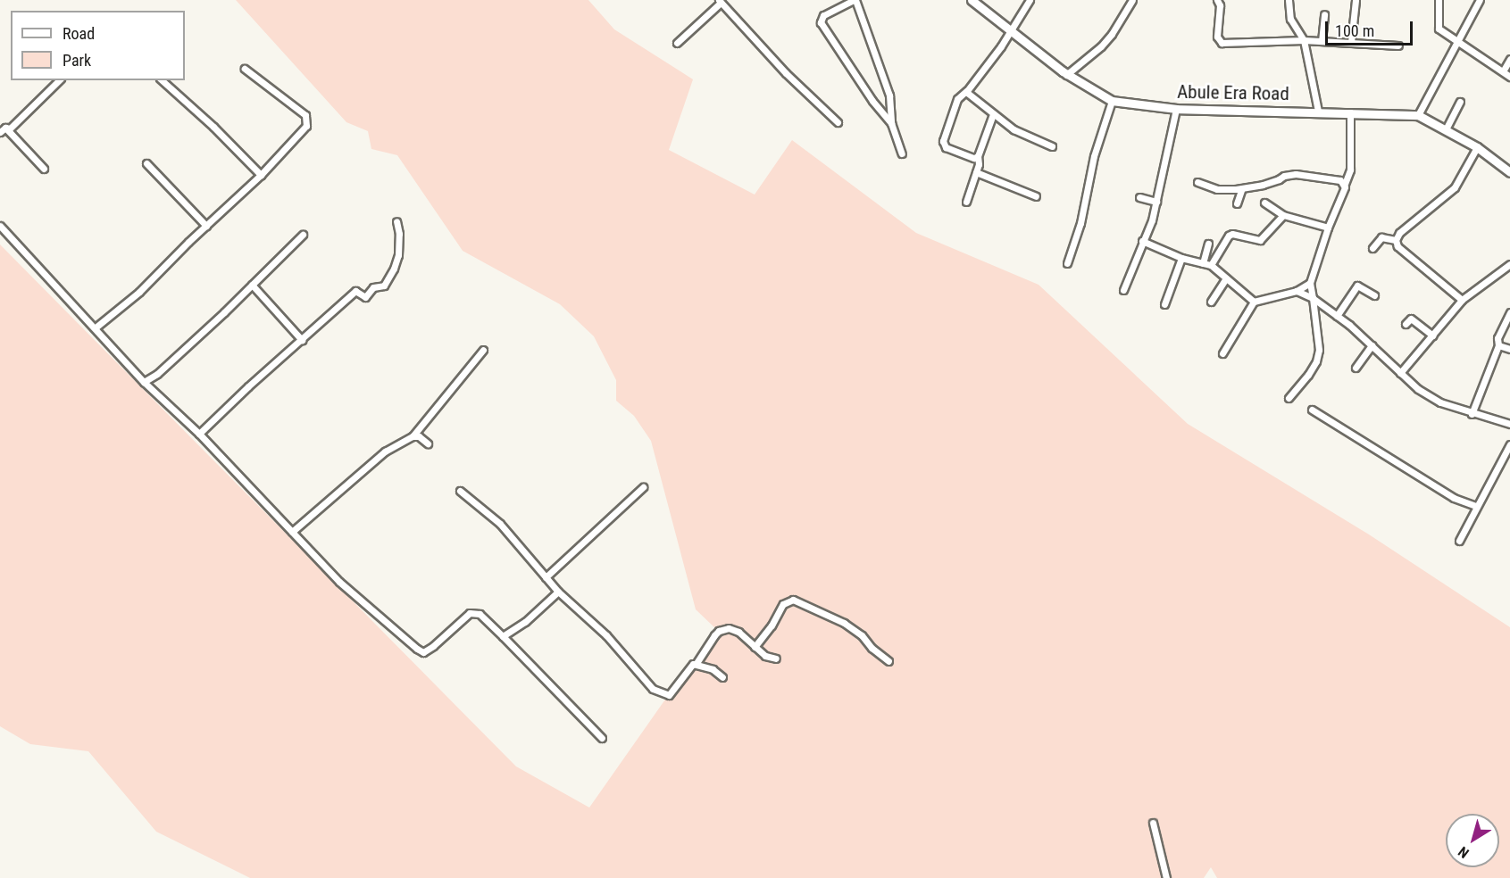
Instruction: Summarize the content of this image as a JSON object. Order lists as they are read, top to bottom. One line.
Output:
{"streets":{"street":["Abule Era Road"]},"legend":["Road","Park"],"scale_bar":"100 m","north":"bottom left"}
